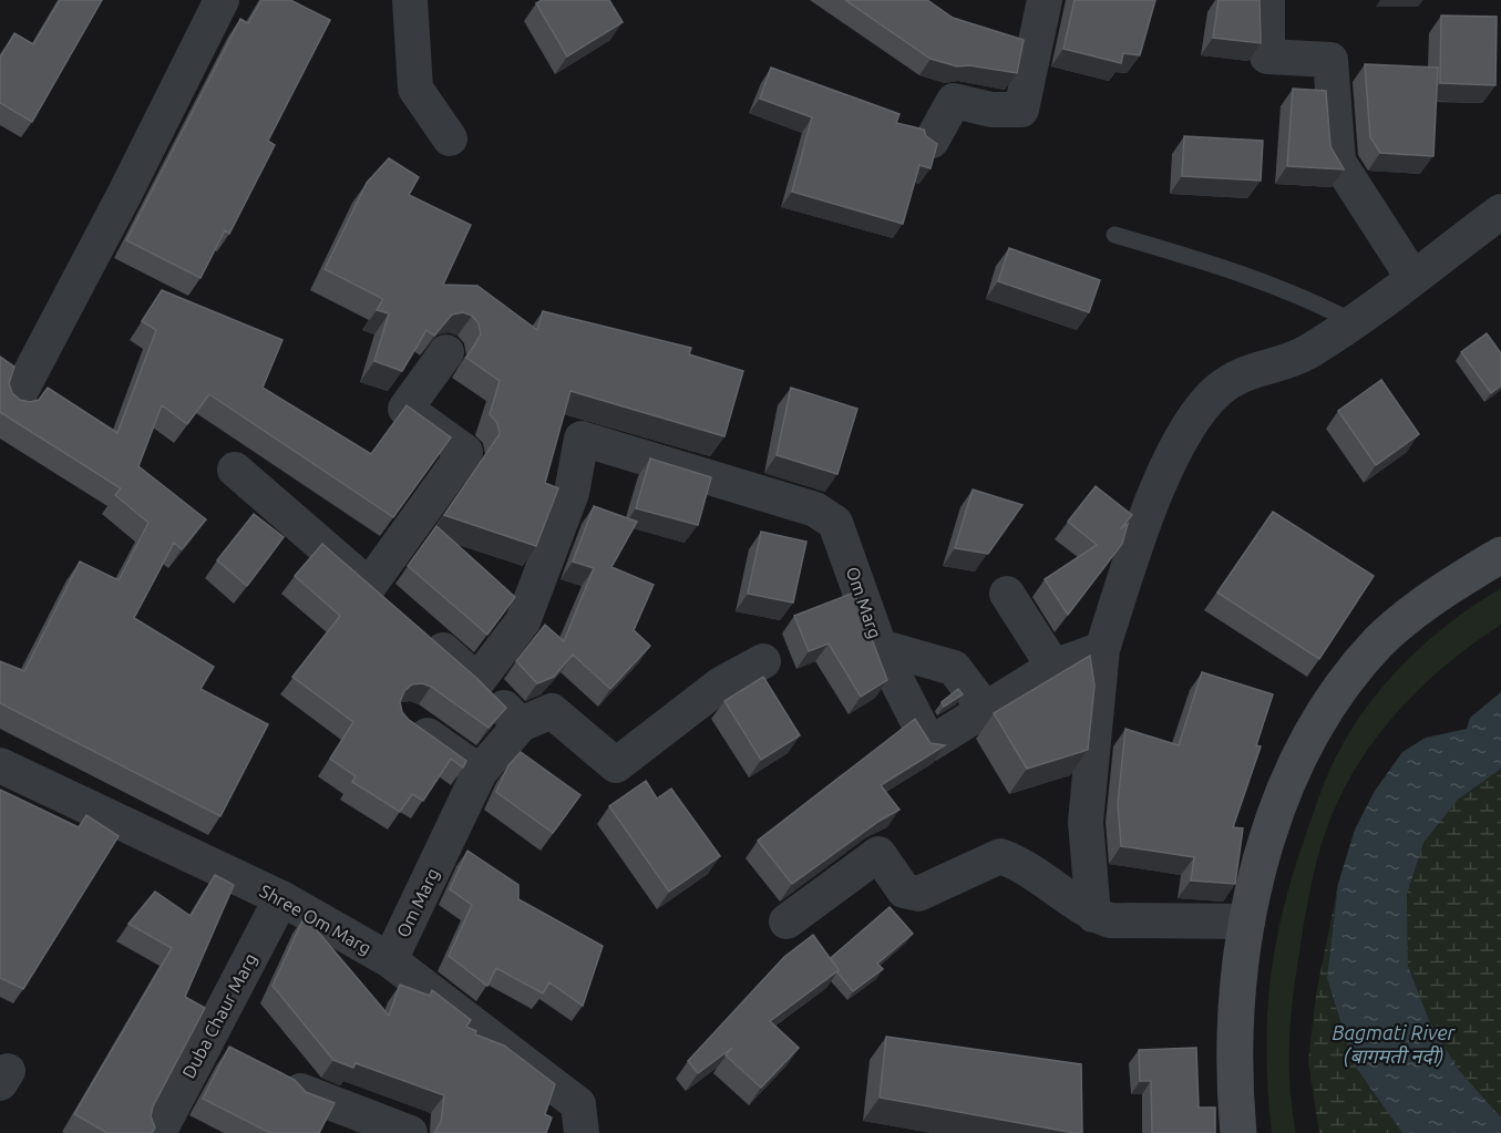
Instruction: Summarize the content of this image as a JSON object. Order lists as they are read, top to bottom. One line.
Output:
{"streets":{"street":["Om Marg","Shree Om Marg","Duba Chaur Marg"]},"crossings":[["Om Marg","Shree Om Marg"],["Shree Om Marg","Duba Chaur Marg"]],"water":["Bagmati River (बागमती नदी)"]}
